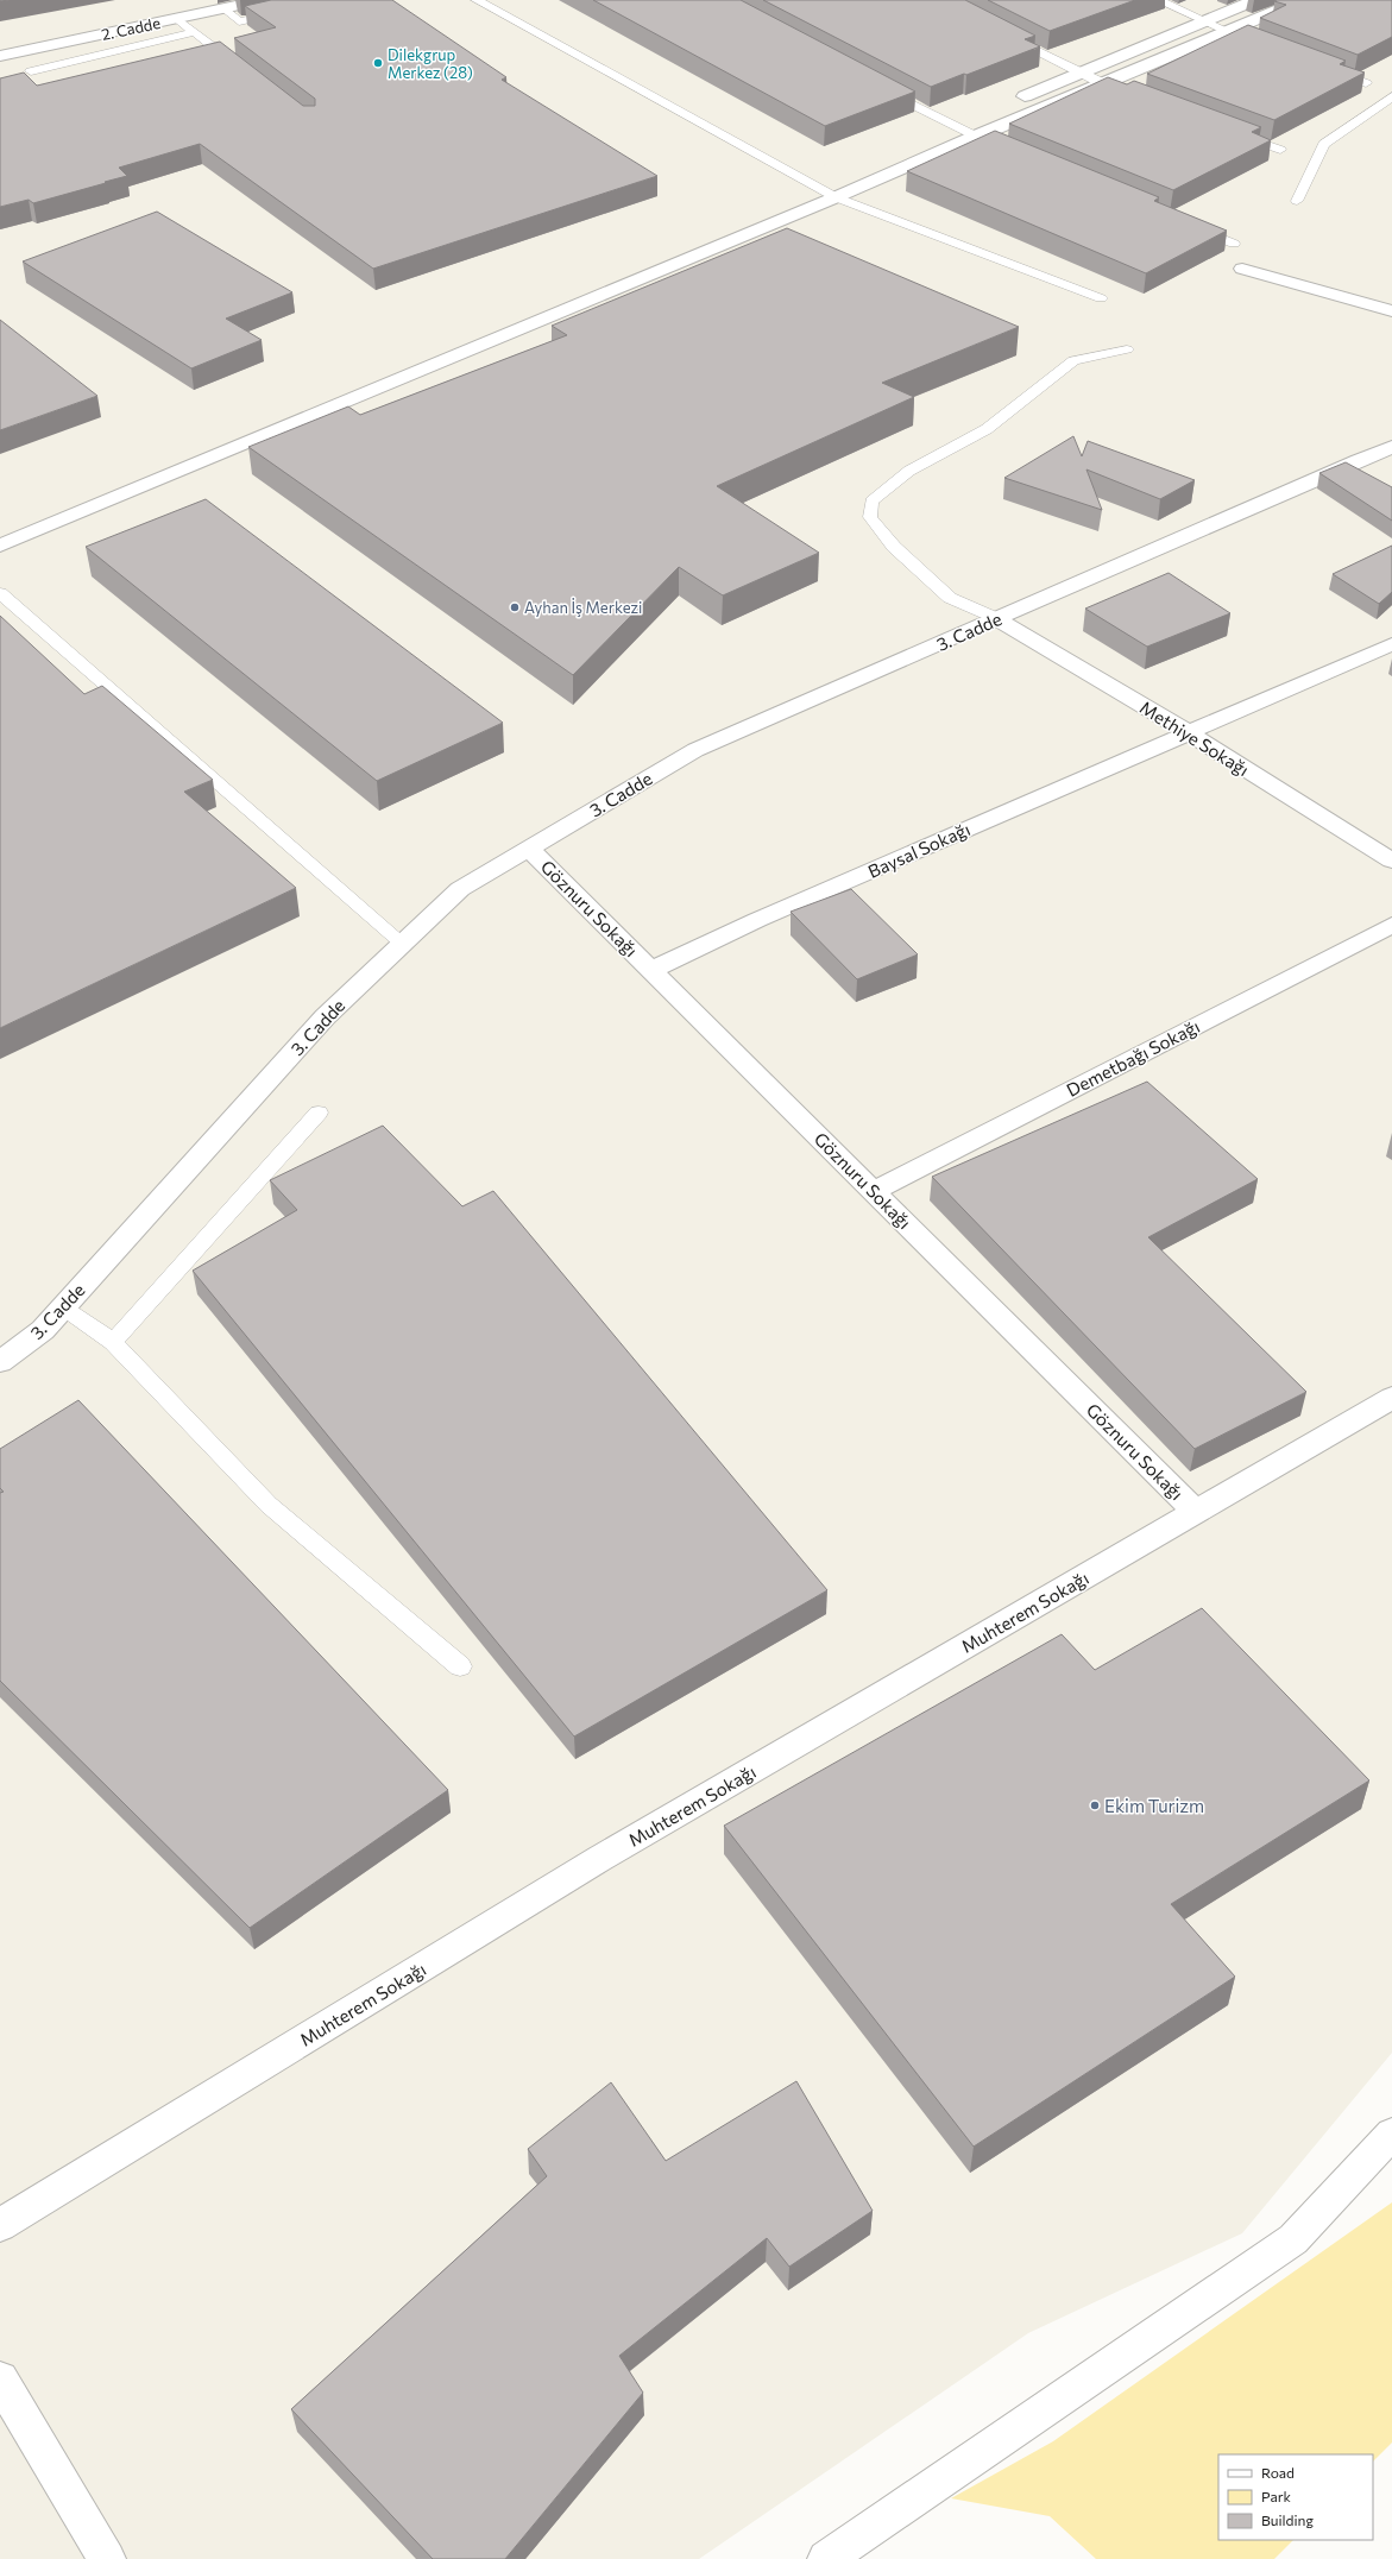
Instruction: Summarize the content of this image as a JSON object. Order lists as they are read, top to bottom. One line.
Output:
{"streets":{"street":["2. Cadde","3. Cadde","Methiye Sokağı","Baysal Sokağı","Göznuru Sokağı","Demetbağı Sokağı","Muhterem Sokağı"]},"crossings":[["3. Cadde","Methiye Sokağı"],["3. Cadde","Göznuru Sokağı"],["Methiye Sokağı","Baysal Sokağı"],["Baysal Sokağı","Göznuru Sokağı"],["Göznuru Sokağı","Demetbağı Sokağı"],["Göznuru Sokağı","Muhterem Sokağı"]],"places":["Dilekgrup Merkez (28)","Ayhan İş Merkezi","Ekim Turizm"],"legend":["Road","Park","Building"]}
